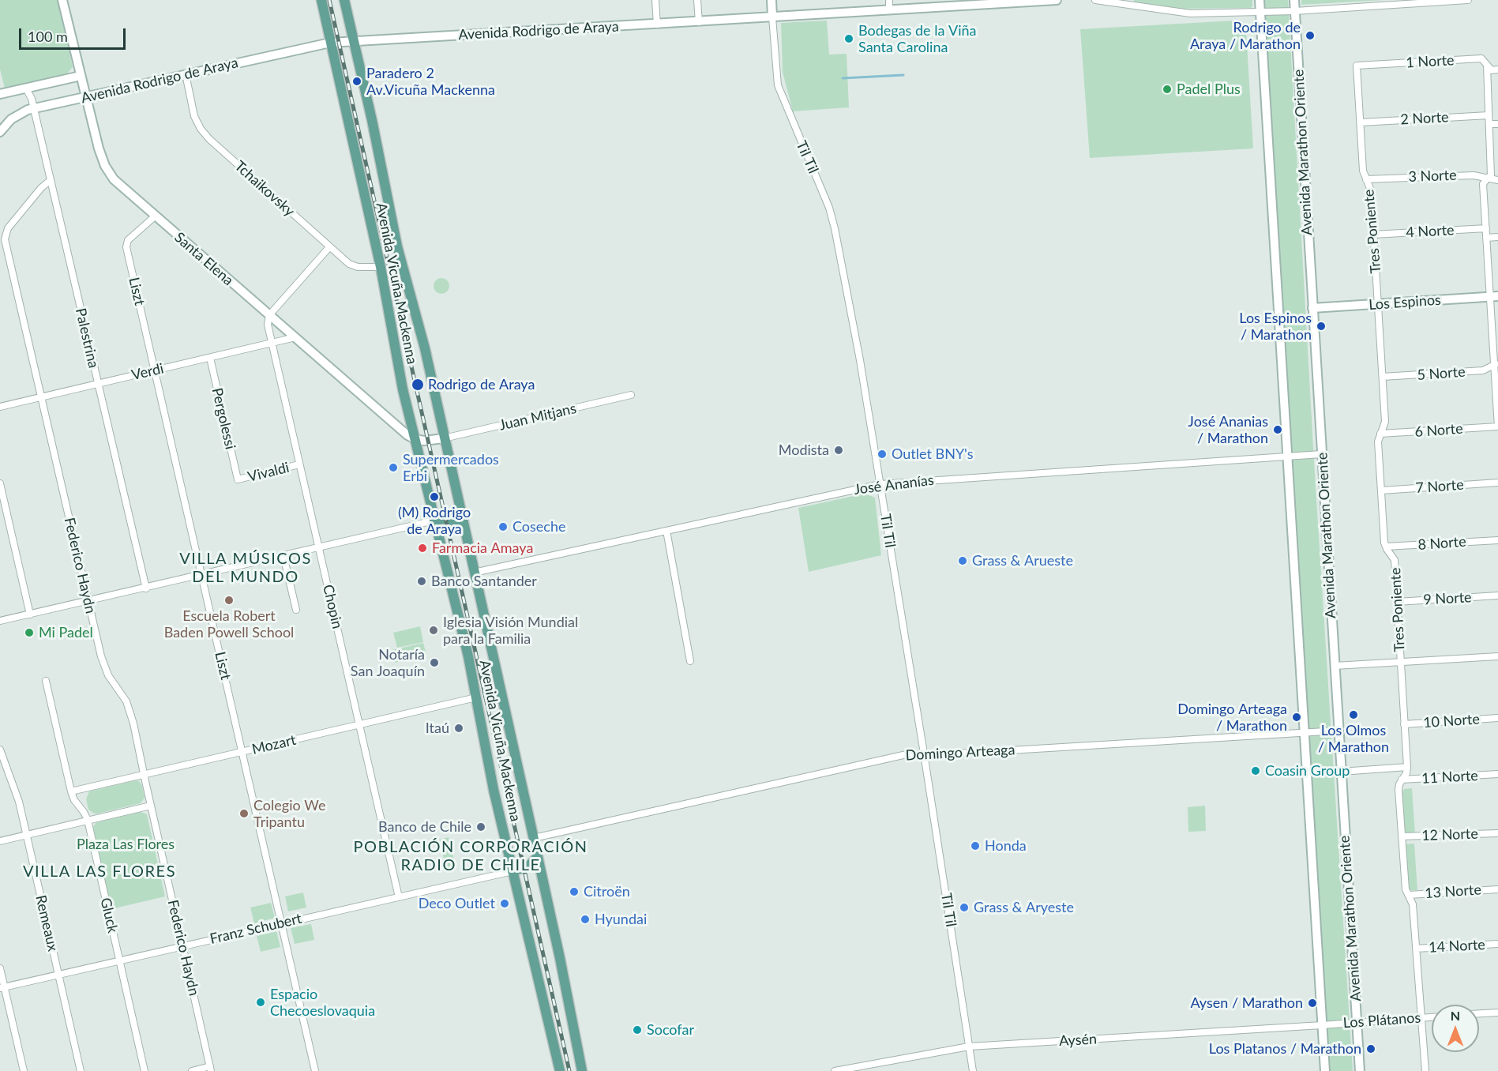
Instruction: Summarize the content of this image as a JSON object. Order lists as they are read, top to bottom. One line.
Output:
{"streets":{"main road":["Avenida Rodrigo de Araya","Avenida Marathon Oriente","Til Til","Santa Elena","Avenida Vicuña Mackenna","Los Espinos"],"street":["1 Norte","2 Norte","3 Norte","Tchaikovsky","Tres Poniente","4 Norte","Liszt","Palestrina","Verdi","5 Norte","Juan Mitjans","Pergolessi","6 Norte","Vivaldi","José Ananías","7 Norte","8 Norte","Federico Haydn","9 Norte","Chopin","10 Norte","Mozart","Domingo Arteaga","11 Norte","12 Norte","13 Norte","Gluck","Remeaux","Franz Schubert","14 Norte","Los Plátanos","Aysén"]},"crossings":[["Avenida Rodrigo de Araya","Til Til"],["Avenida Rodrigo de Araya","Tchaikovsky"],["Avenida Rodrigo de Araya","Santa Elena"],["Avenida Rodrigo de Araya","Avenida Vicuña Mackenna"],["Avenida Rodrigo de Araya","Palestrina"],["1 Norte","Tres Poniente"],["2 Norte","Tres Poniente"],["Avenida Marathon Oriente","Los Espinos"],["Avenida Marathon Oriente","José Ananías"],["Avenida Marathon Oriente","Domingo Arteaga"],["Avenida Marathon Oriente","11 Norte"],["Avenida Marathon Oriente","Los Plátanos"],["Til Til","José Ananías"],["Til Til","Domingo Arteaga"],["Til Til","Aysén"],["3 Norte","Tres Poniente"],["Tchaikovsky","Avenida Vicuña Mackenna"],["Tres Poniente","4 Norte"],["Tres Poniente","Los Espinos"],["Tres Poniente","5 Norte"],["Tres Poniente","6 Norte"],["Tres Poniente","7 Norte"],["Tres Poniente","8 Norte"],["Tres Poniente","9 Norte"],["Tres Poniente","10 Norte"],["Tres Poniente","11 Norte"],["Tres Poniente","12 Norte"],["Tres Poniente","13 Norte"],["Tres Poniente","14 Norte"],["Tres Poniente","Los Plátanos"],["Santa Elena","Avenida Vicuña Mackenna"],["Santa Elena","Liszt"],["Santa Elena","Verdi"],["Santa Elena","Chopin"],["Avenida Vicuña Mackenna","Juan Mitjans"],["Avenida Vicuña Mackenna","José Ananías"],["Avenida Vicuña Mackenna","Mozart"],["Avenida Vicuña Mackenna","Domingo Arteaga"],["Avenida Vicuña Mackenna","Franz Schubert"],["Liszt","Verdi"],["Liszt","Mozart"],["Liszt","Franz Schubert"],["Palestrina","Verdi"],["Palestrina","Federico Haydn"],["Verdi","Pergolessi"],["Verdi","Federico Haydn"],["Verdi","Chopin"],["Pergolessi","Vivaldi"],["Vivaldi","Chopin"],["Federico Haydn","Mozart"],["Federico Haydn","Franz Schubert"],["Chopin","Mozart"],["Chopin","Franz Schubert"],["Mozart","Gluck"],["Gluck","Franz Schubert"],["Remeaux","Franz Schubert"],["Los Plátanos","Aysén"]],"districts":["VILLA MÚSICOS DEL MUNDO","POBLACIÓN CORPORACIÓN RADIO DE CHILE","VILLA LAS FLORES"],"parks":["Plaza Las Flores"],"places":["Rodrigo de Araya / Marathon","Bodegas de la Viña Santa Carolina","Paradero 2 Av.Vicuña Mackenna","Padel Plus","Los Espinos / Marathon","Rodrigo de Araya","José Ananias / Marathon","Modista","Outlet BNY's","Supermercados Erbi","(M) Rodrigo de Araya","Coseche","Farmacia Amaya","Grass & Arueste","Banco Santander","Escuela Robert Baden Powell School","Iglesia Visión Mundial para la Familia","Mi Padel","Notaría San Joaquín","Los Olmos / Marathon","Domingo Arteaga / Marathon","Itaú","Coasin Group","Colegio We Tripantu","Banco de Chile","Honda","Citroën","Deco Outlet","Grass & Aryeste","Hyundai","Espacio Checoeslovaquia","Aysen / Marathon","Socofar","Los Platanos / Marathon"],"scale_bar":"100 m","north":"top"}
